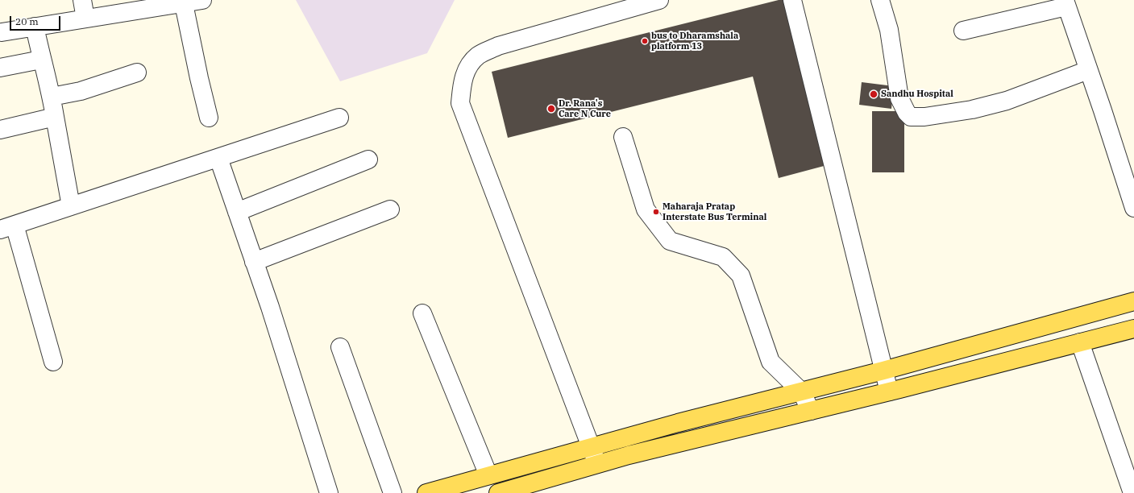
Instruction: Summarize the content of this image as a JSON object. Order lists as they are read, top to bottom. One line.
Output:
{"places":["bus to Dharamshala platform 13","Sandhu Hospital","Dr. Rana's Care N Cure","Maharaja Pratap Interstate Bus Terminal"],"scale_bar":"20 m"}
